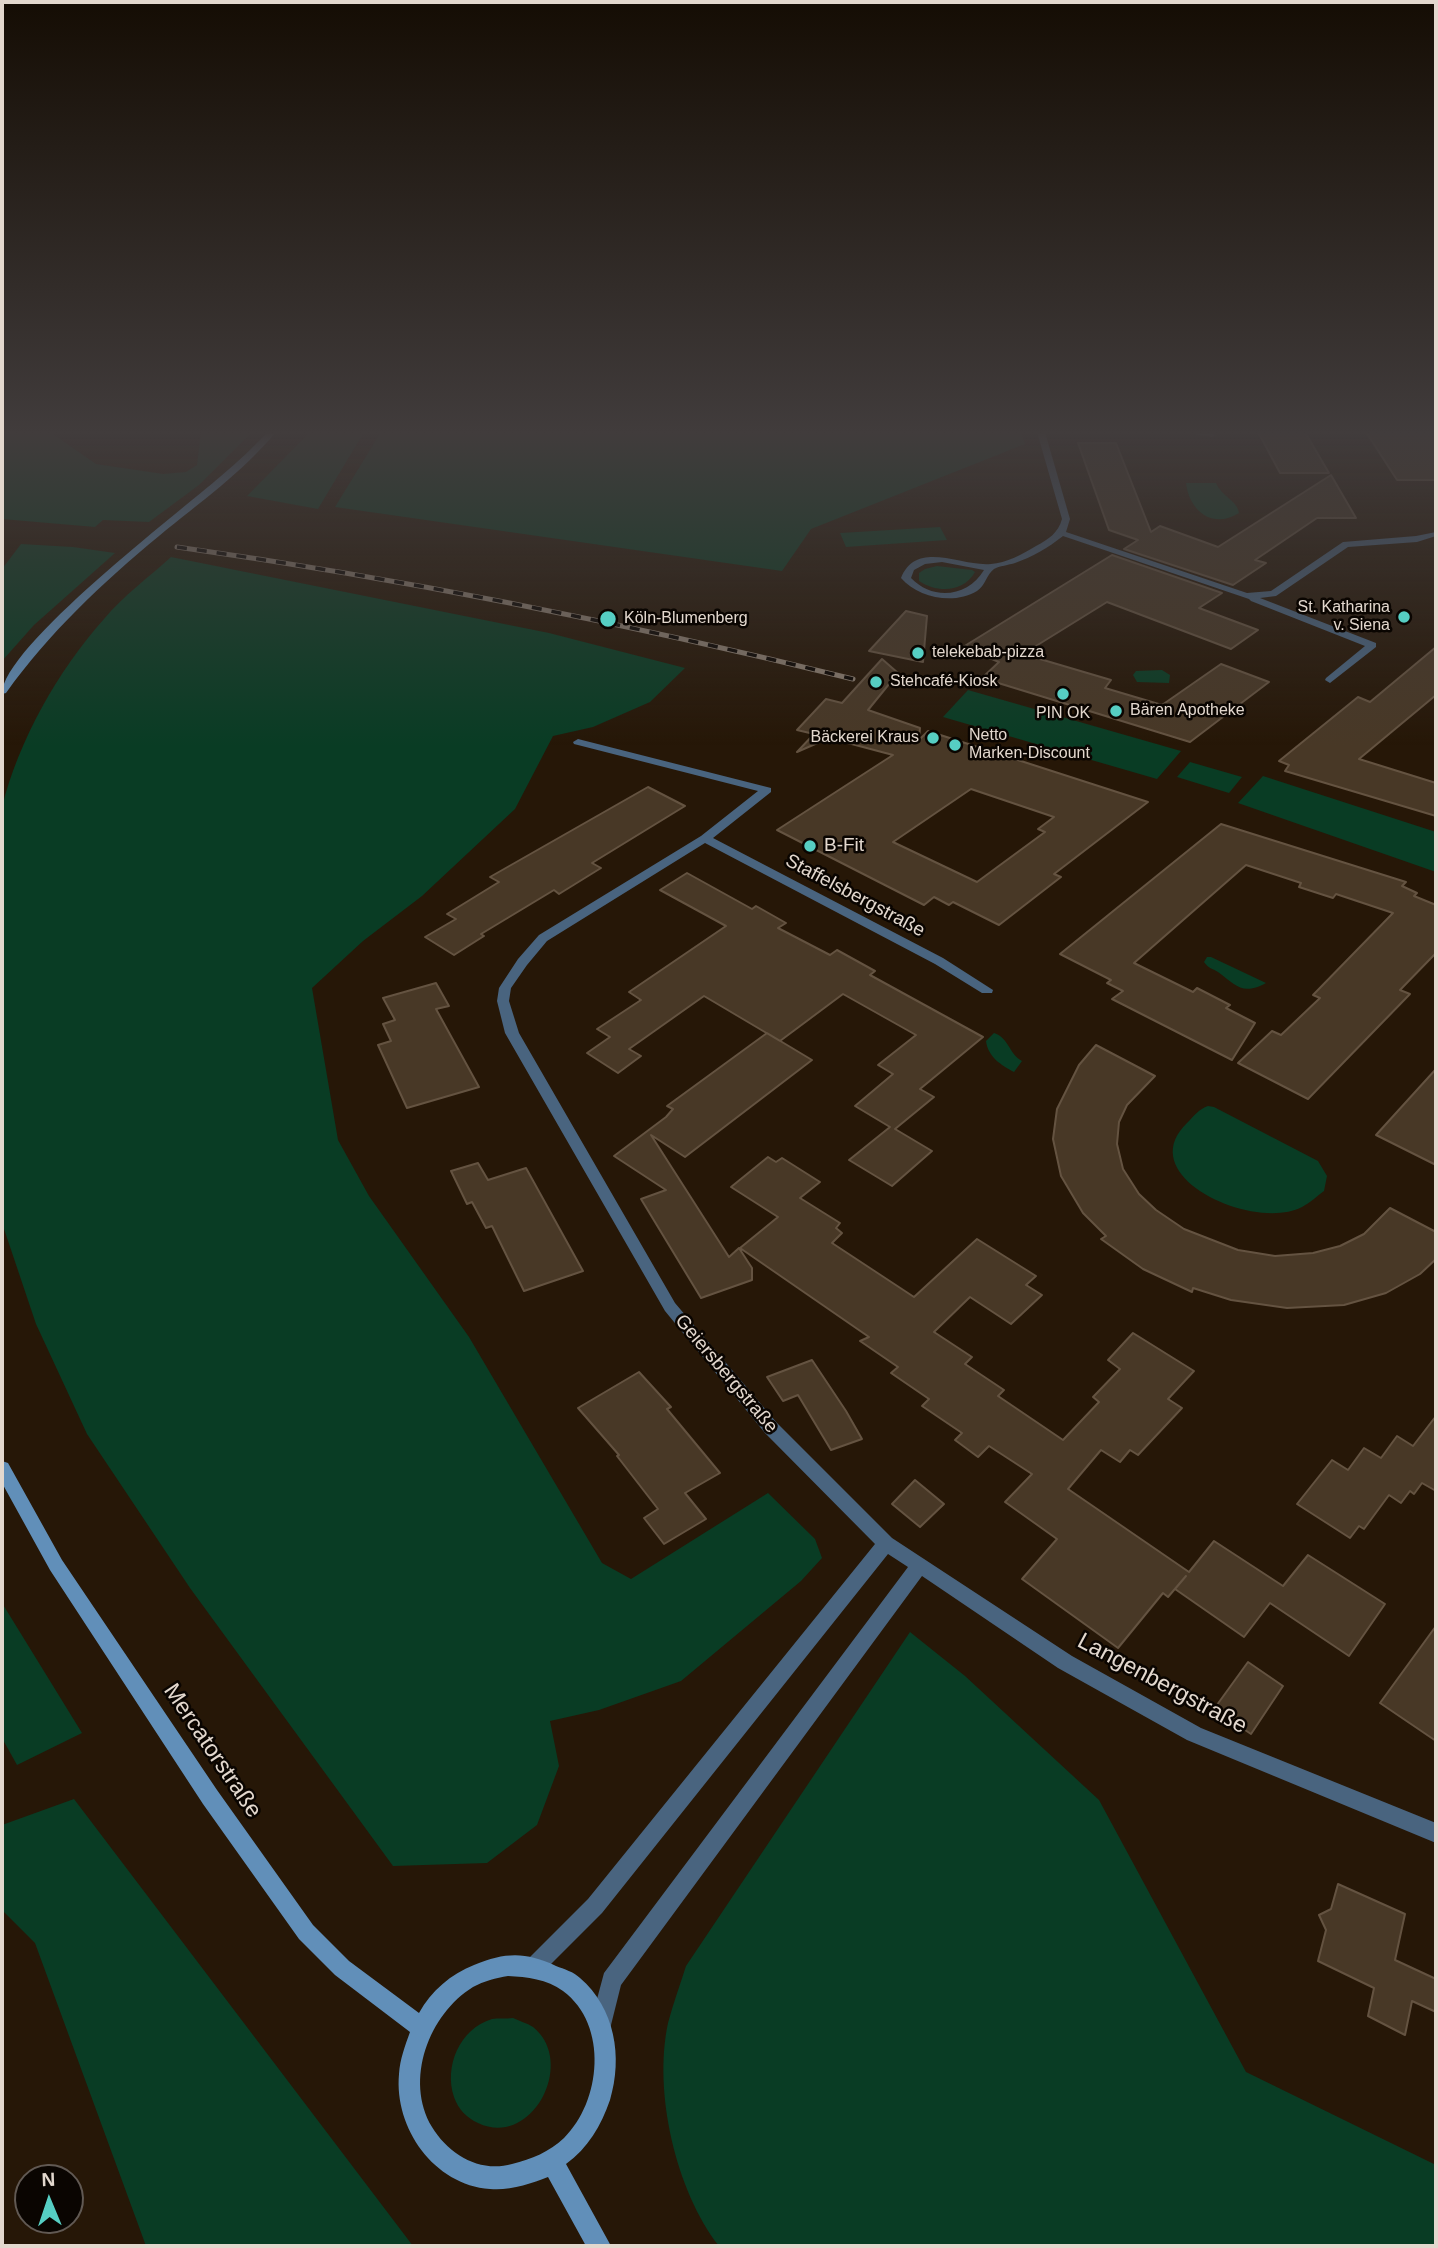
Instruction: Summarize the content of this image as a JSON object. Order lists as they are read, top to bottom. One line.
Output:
{"streets":{"main road":["Mercatorstraße"],"street":["Staffelsbergstraße","Geiersbergstraße","Langenbergstraße"]},"crossings":[["Staffelsbergstraße","Geiersbergstraße"],["Geiersbergstraße","Langenbergstraße"]],"places":["St. Katharina v. Siena","Köln-Blumenberg","telekebab-pizza","Stehcafé-Kiosk","PIN OK","Bären Apotheke","Bäckerei Kraus","Netto Marken-Discount","B-Fit"],"north":"top"}
